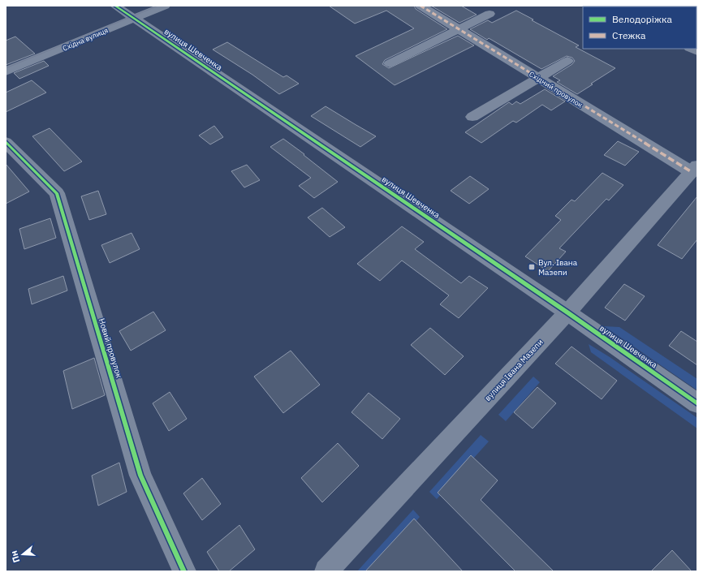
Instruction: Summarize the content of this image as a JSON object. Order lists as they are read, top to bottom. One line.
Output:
{"streets":{"main road":["вулиця Івана Мазепи"],"street":["Східна вулиця","вулиця Шевченка","Східний провулок","Новий провулок"]},"crossings":[["Східна вулиця","вулиця Шевченка"],["вулиця Шевченка","вулиця Івана Мазепи"],["Східний провулок","вулиця Івана Мазепи"]],"places":{"transit":["Вул. Івана Мазепи"]},"legend":["Велодоріжка","Стежка"],"north":"left"}
